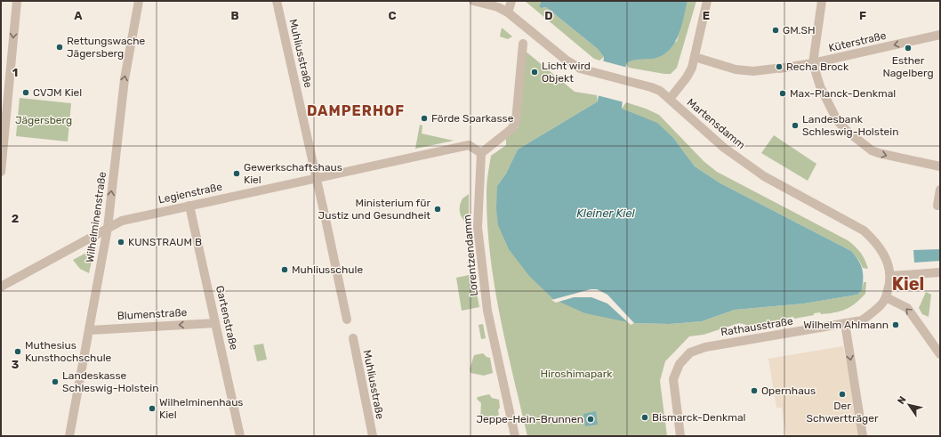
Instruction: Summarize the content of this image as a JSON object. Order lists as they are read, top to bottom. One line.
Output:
{"streets":{"street":["Küterstraße","Muhliusstraße","Martensdamm","Legienstraße","Wilhelminenstraße","Lorentzendamm","Blumenstraße","Gartenstraße","Rathausstraße"]},"crossings":[["Muhliusstraße","Legienstraße"],["Martensdamm","Rathausstraße"],["Legienstraße","Wilhelminenstraße"],["Legienstraße","Lorentzendamm"],["Legienstraße","Gartenstraße"],["Wilhelminenstraße","Blumenstraße"],["Blumenstraße","Gartenstraße"]],"one_way":["Küterstraße","Wilhelminenstraße","Blumenstraße"],"districts":["DAMPERHOF","Kiel"],"water":["Kleiner Kiel"],"parks":["Jägersberg","Hiroshimapark"],"places":["GM.SH","Rettungswache Jägersberg","Esther Nagelberg","Recha Brock","Licht wird Objekt","CVJM Kiel","Max-Planck-Denkmal","Förde Sparkasse","Landesbank Schleswig-Holstein","Gewerkschaftshaus Kiel","Ministerium für Justiz und Gesundheit","KUNSTRAUM B","Muhliusschule","Wilhelm Ahlmann","Muthesius Kunsthochschule","Landeskasse Schleswig-Holstein","Opernhaus","Der Schwertträger","Wilhelminenhaus Kiel","Bismarck-Denkmal","Jeppe-Hein-Brunnen"],"north":"top left","grid":{"columns":["A","B","C","D","E","F"],"rows":["1","2","3"]}}
